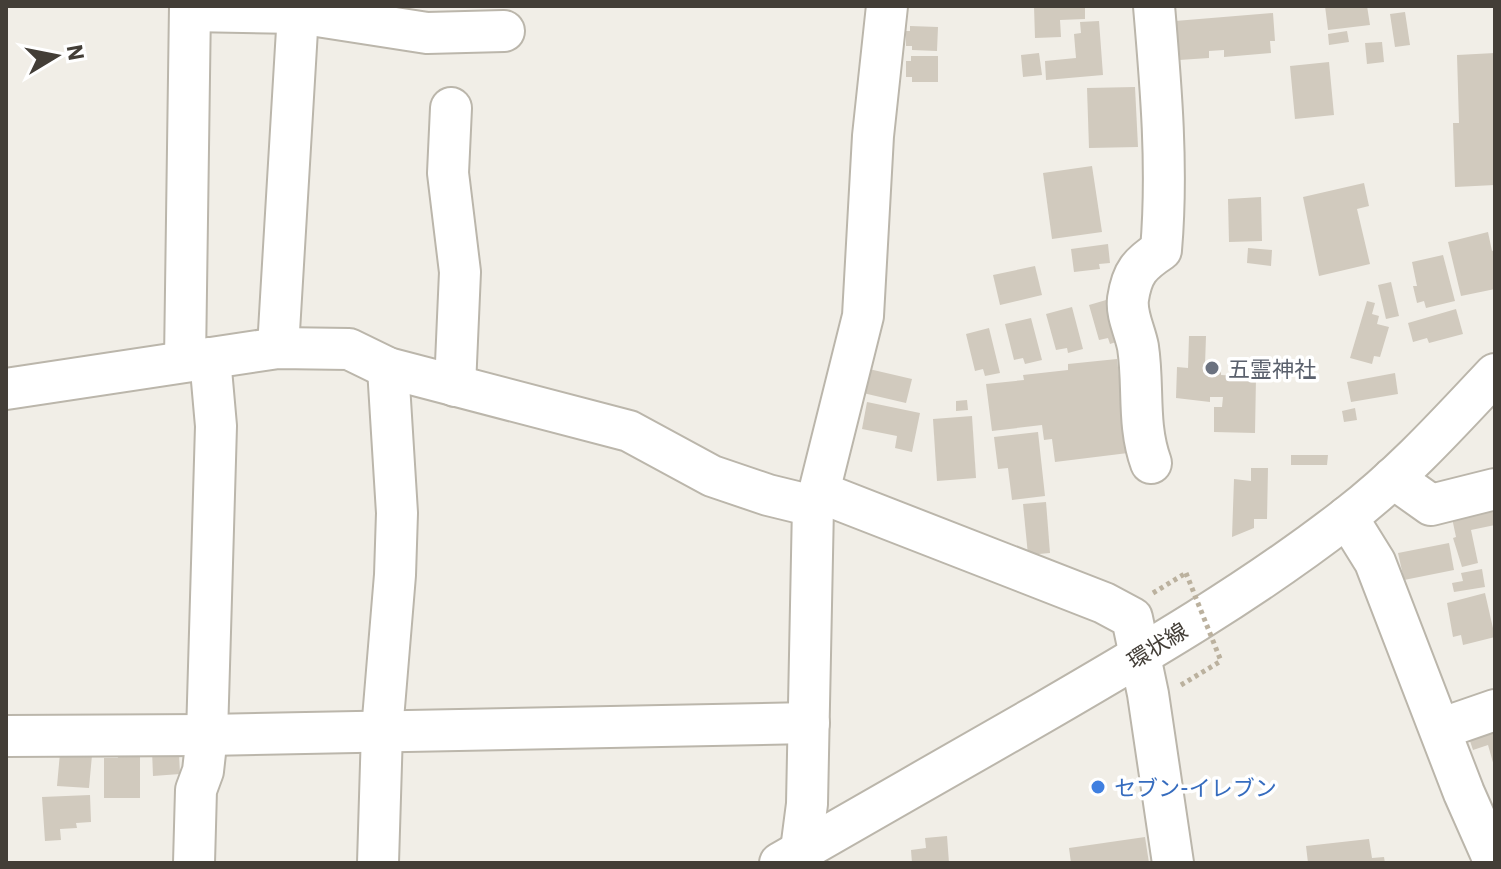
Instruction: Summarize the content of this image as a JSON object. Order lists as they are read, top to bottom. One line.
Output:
{"streets":{"street":["環状線"]},"places":["五霊神社","セブン-イレブン"],"north":"right"}
